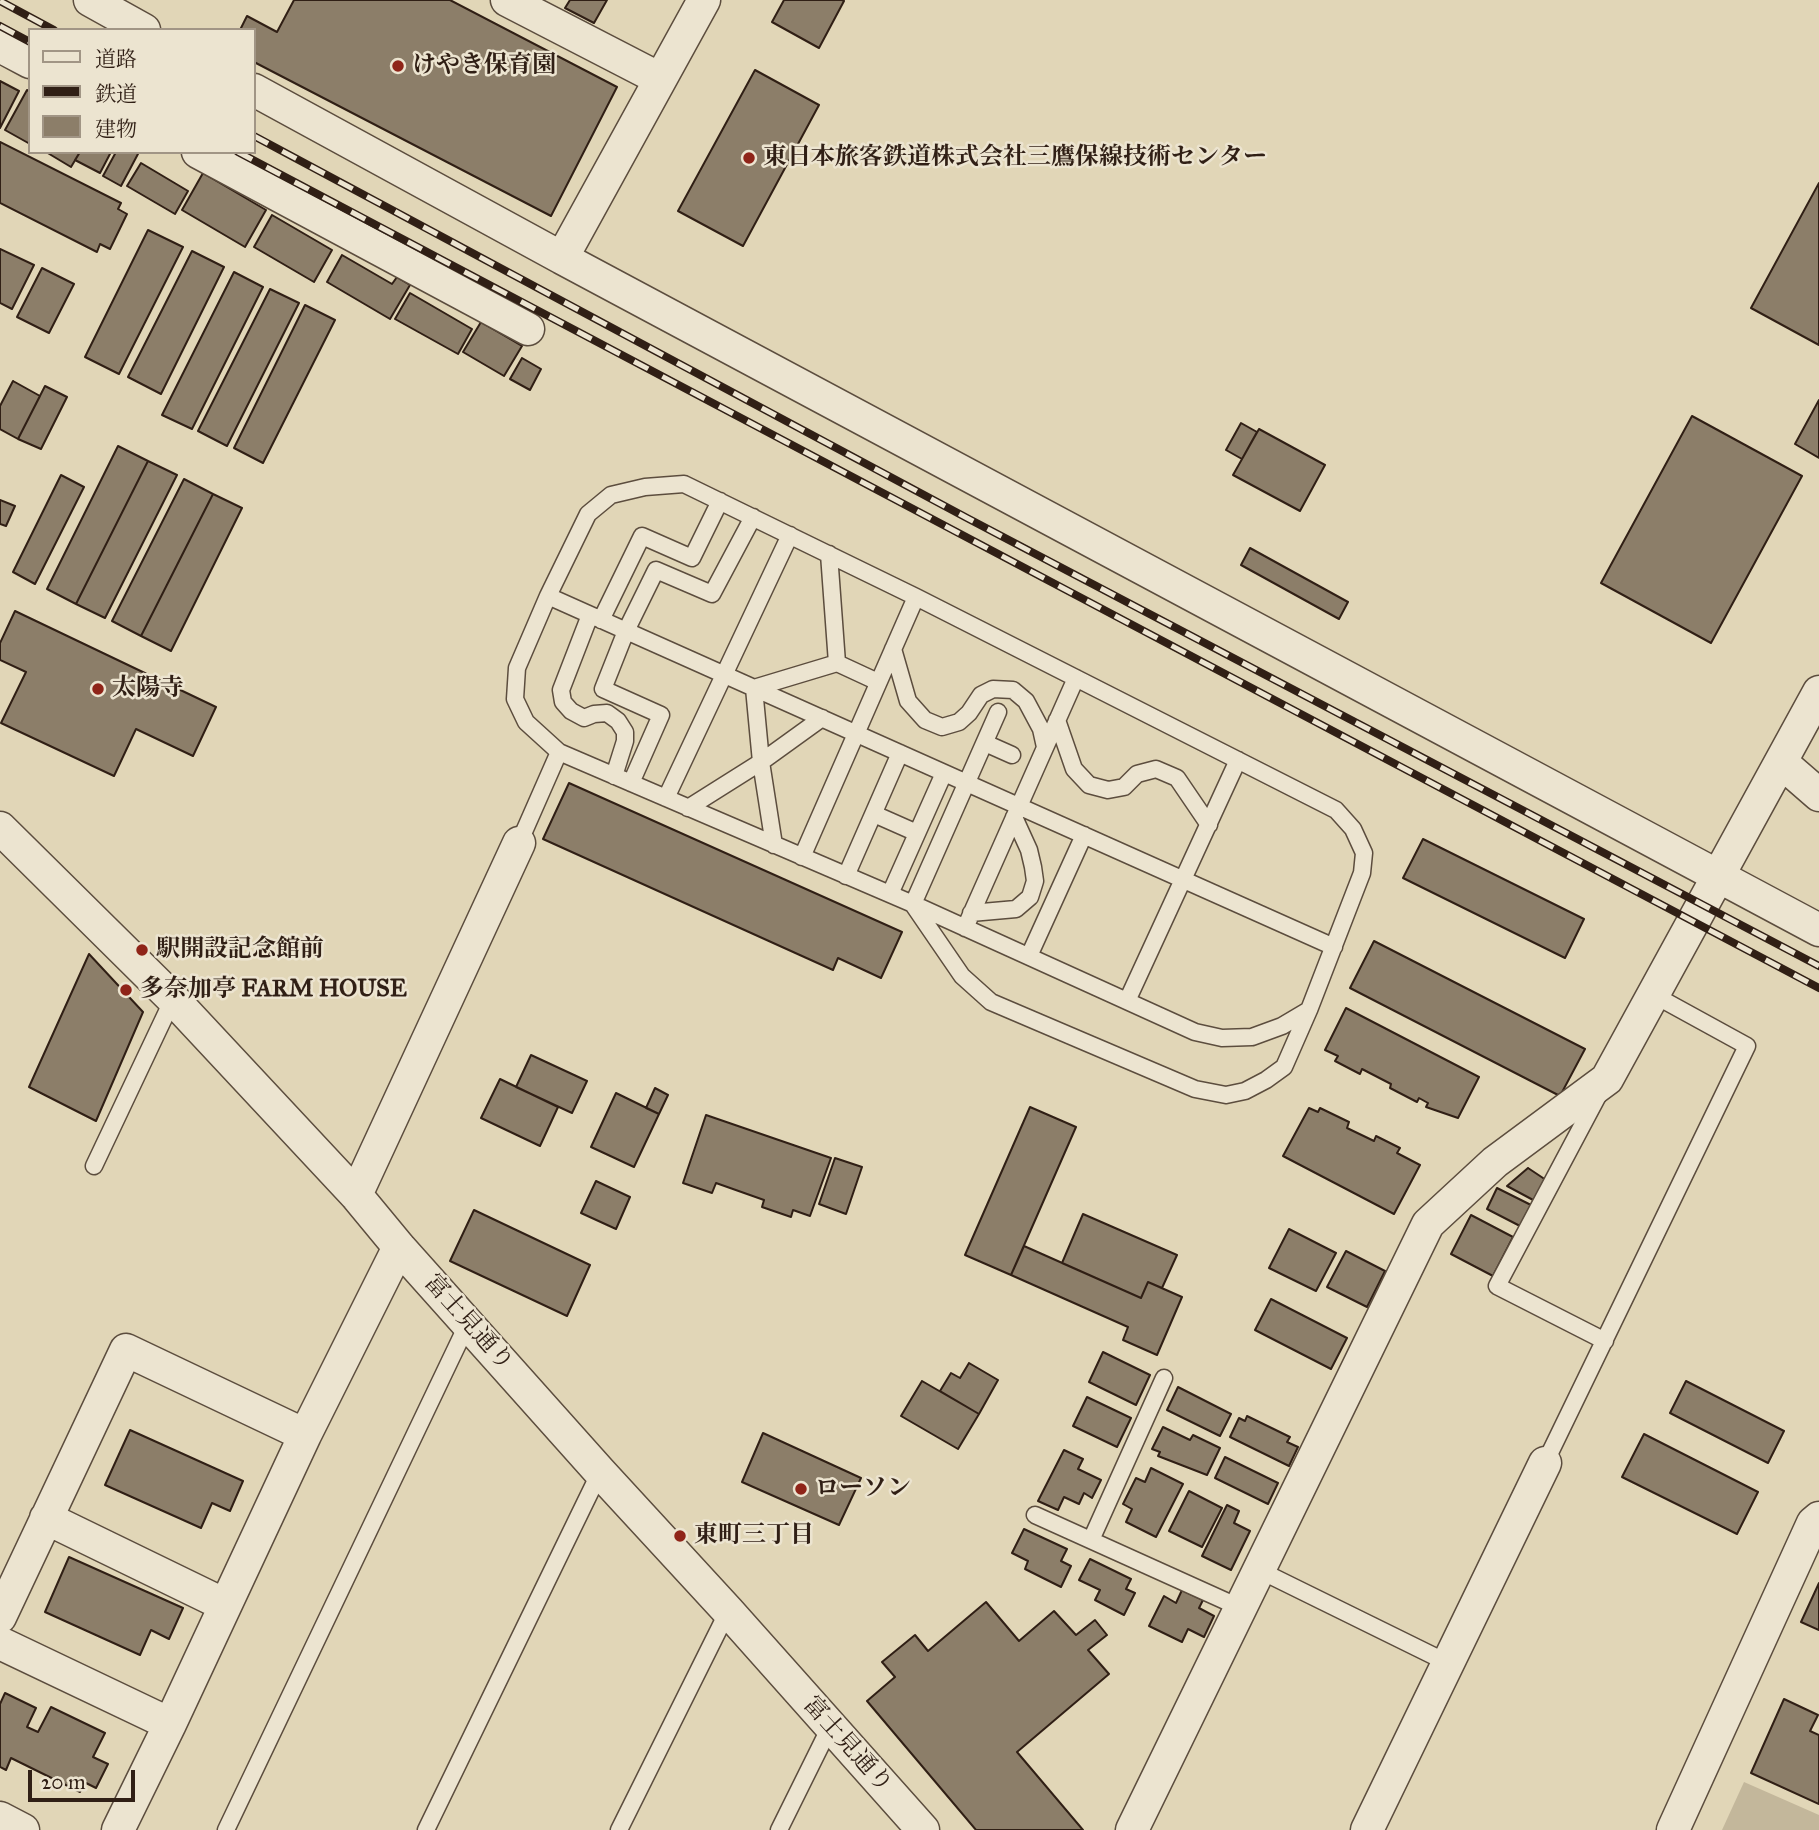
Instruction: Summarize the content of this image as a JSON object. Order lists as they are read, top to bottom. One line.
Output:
{"streets":{"street":["富士見通り"]},"places":["けやき保育園","東日本旅客鉄道株式会社三鷹保線技術センター","太陽寺","駅開設記念館前","多奈加亭 FARM HOUSE","ローソン","東町三丁目"],"legend":["道路","鉄道","建物"],"scale_bar":"20 m"}
